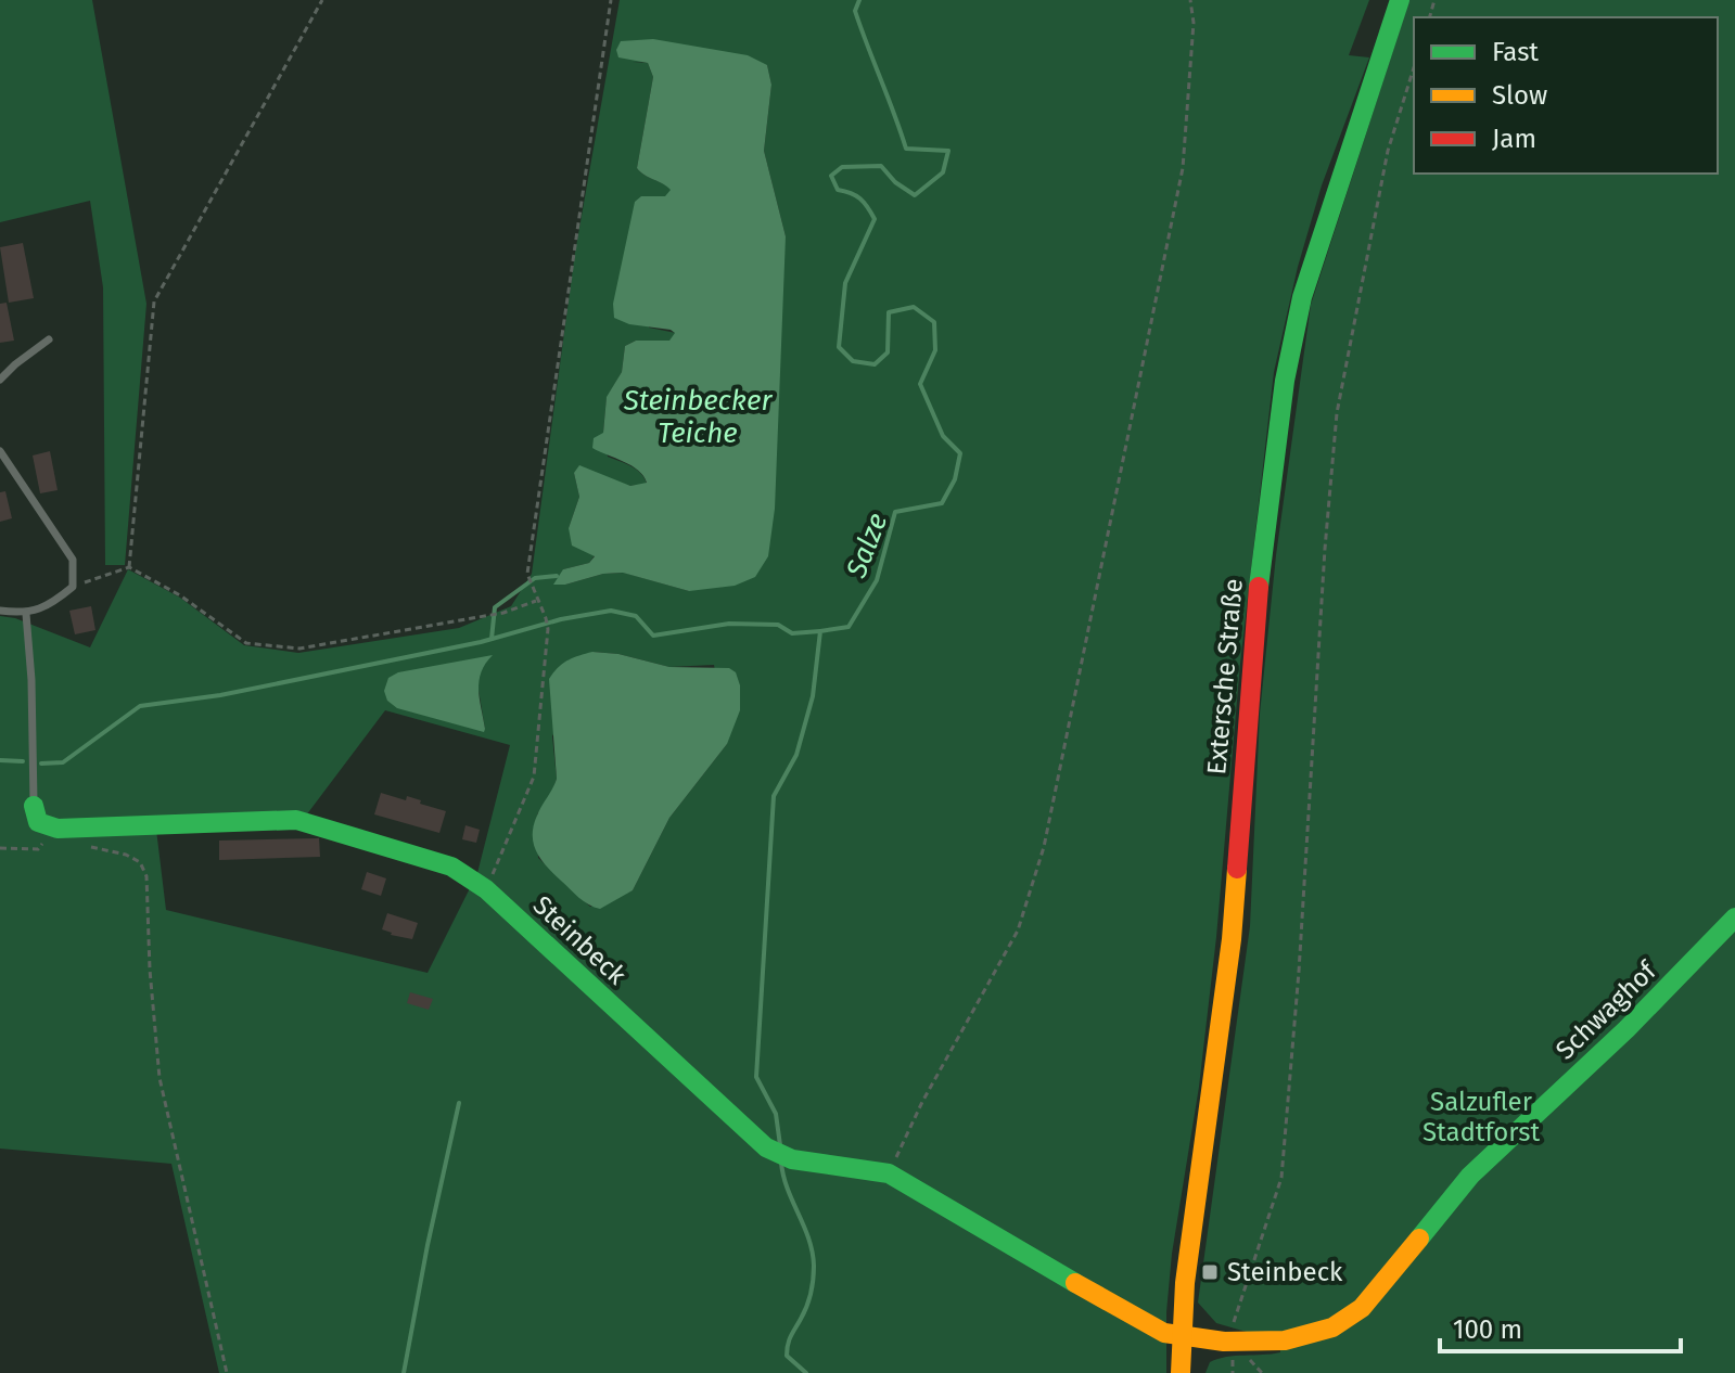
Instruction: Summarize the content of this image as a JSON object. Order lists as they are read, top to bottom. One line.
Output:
{"streets":{"street":["Extersche Straße","Steinbeck","Schwaghof"]},"crossings":[["Extersche Straße","Steinbeck"],["Extersche Straße","Schwaghof"],["Steinbeck","Schwaghof"]],"water":["Steinbecker Teiche","Salze"],"parks":["Salzufler Stadtforst"],"places":{"transit":["Steinbeck"]},"legend":["Fast","Slow","Jam"],"scale_bar":"100 m"}
